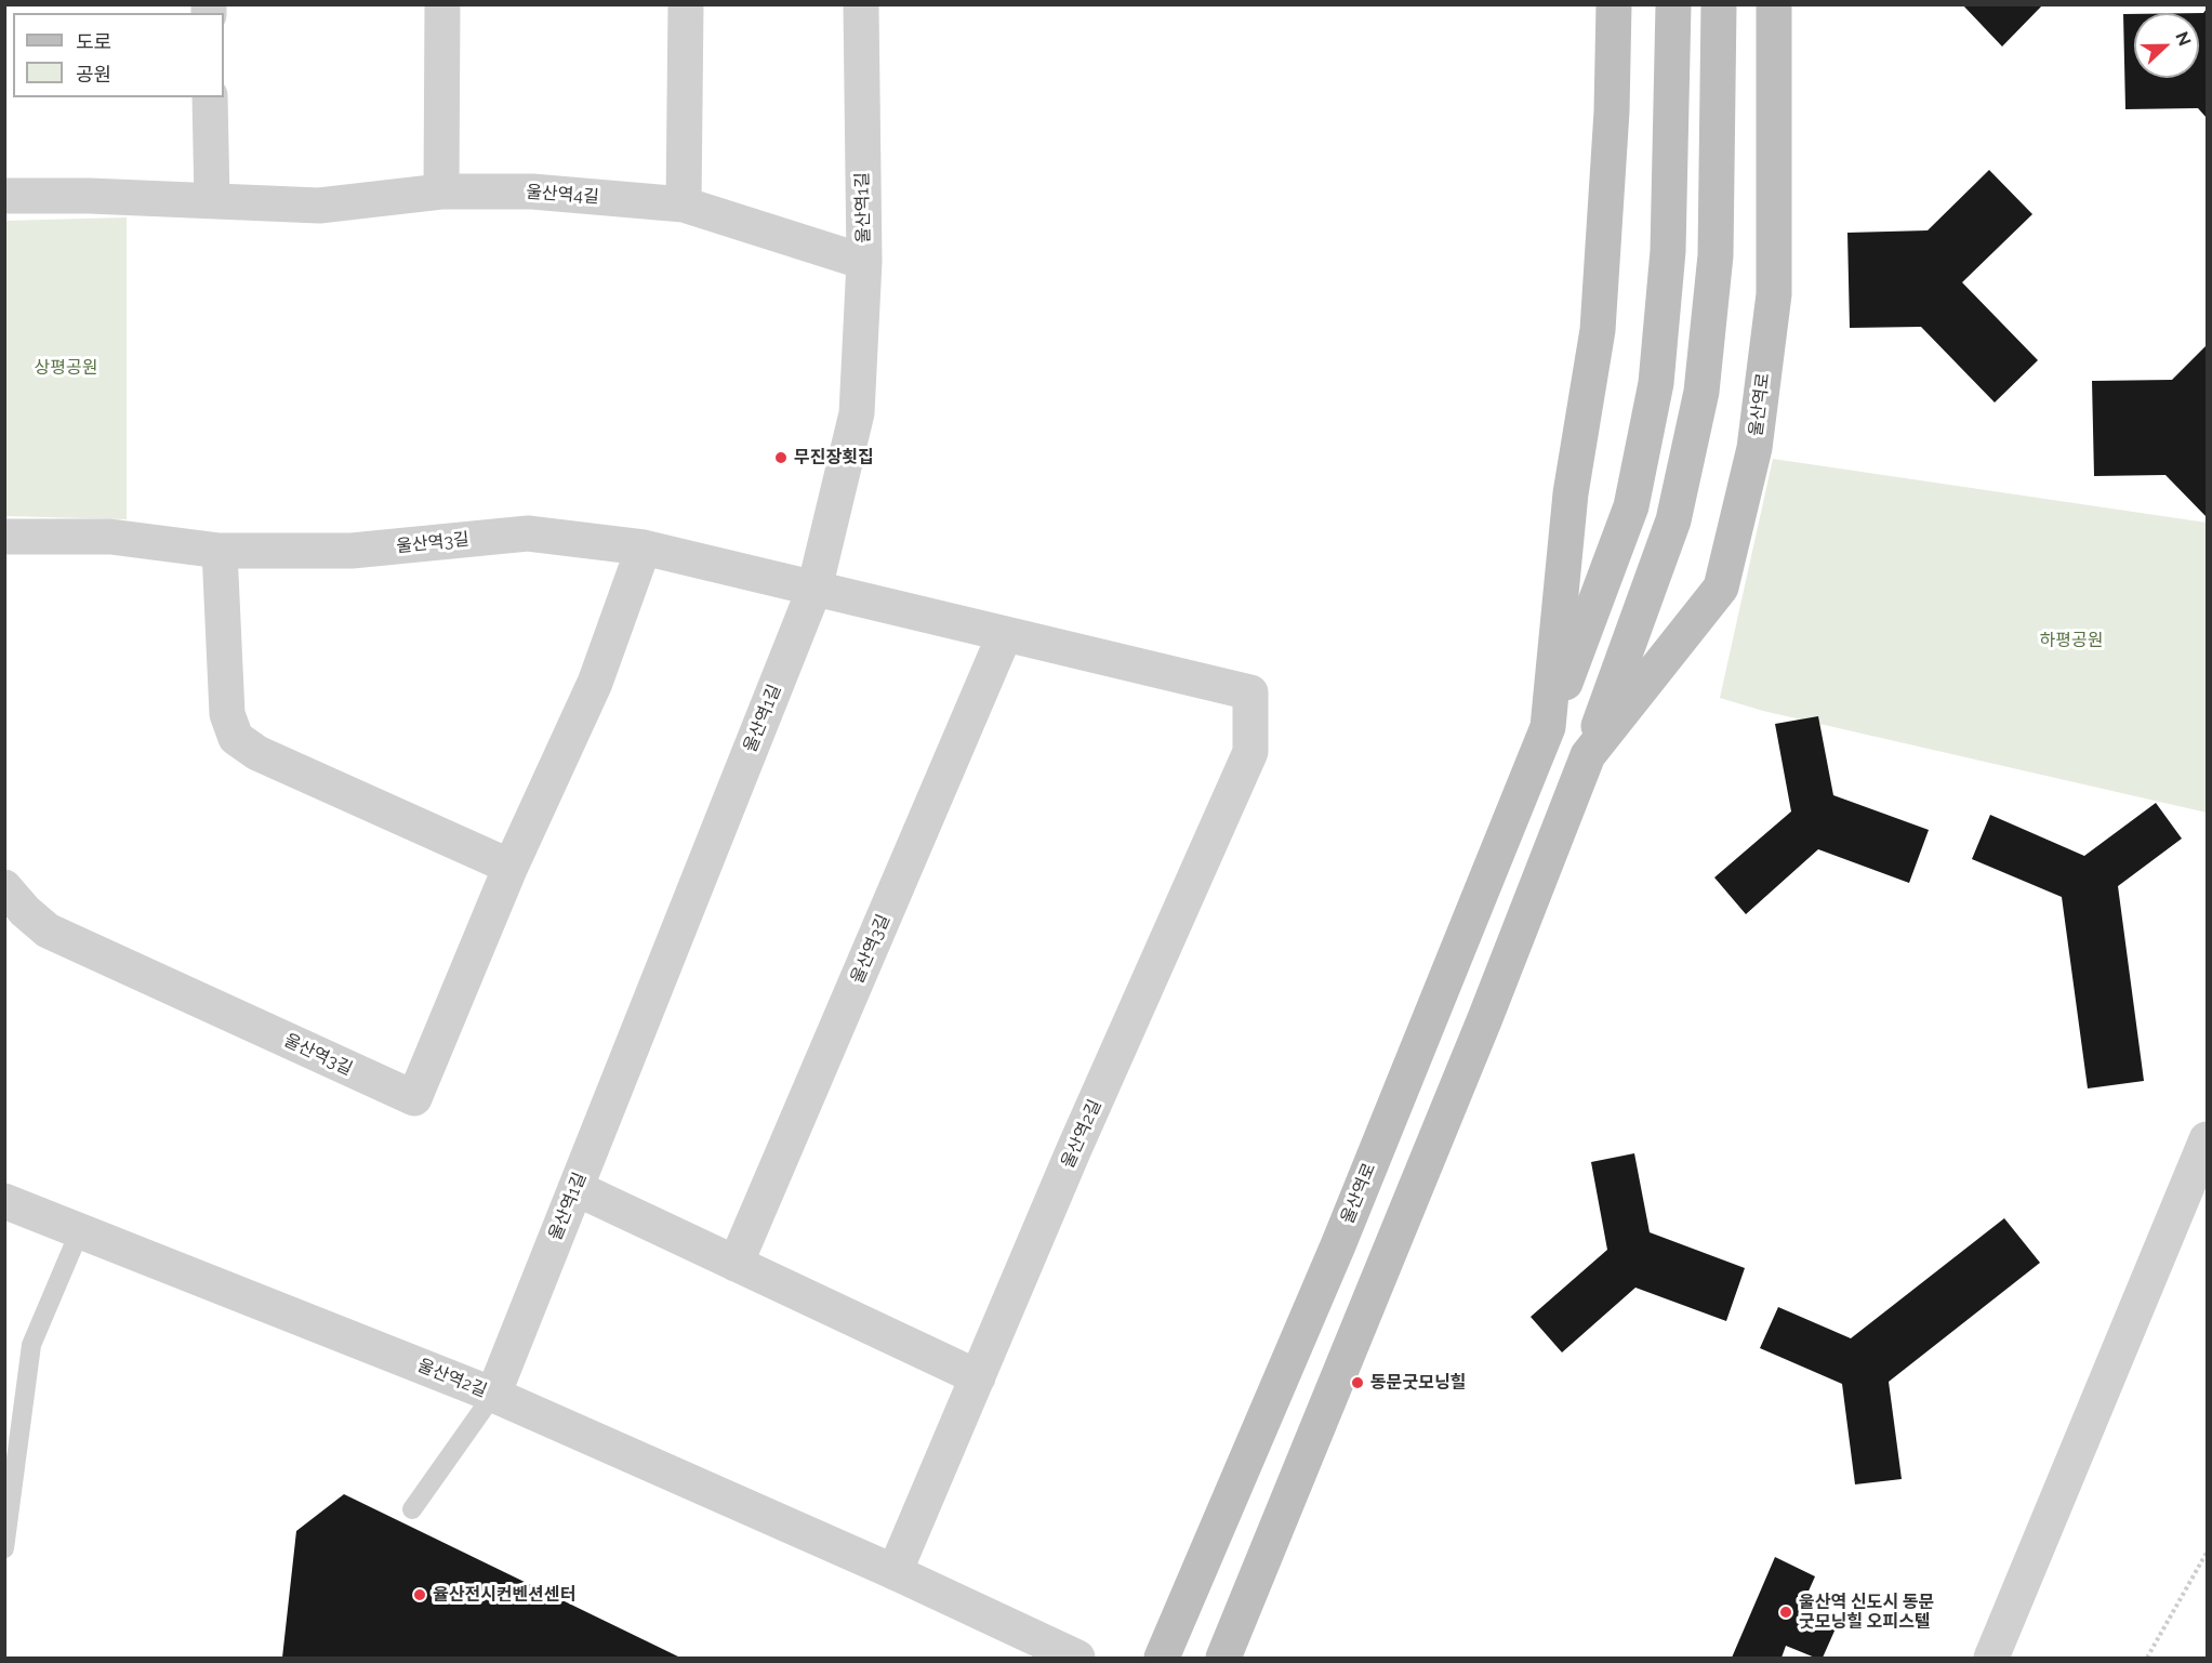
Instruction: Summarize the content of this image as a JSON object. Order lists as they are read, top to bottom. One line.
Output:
{"streets":{"main road":["울산역로"],"street":["울산역4길","울산역1길","울산역3길","울산역2길"]},"crossings":[["울산역4길","울산역1길"],["울산역1길","울산역3길"],["울산역1길","울산역2길"],["울산역3길","울산역2길"]],"parks":["상평공원","하평공원"],"places":["무진장횟집","동문굿모닝힐","율산전시컨벤션센터","울산역 신도시 동문 굿모닝힐 오피스텔"],"legend":["도로","공원"],"north":"right"}
